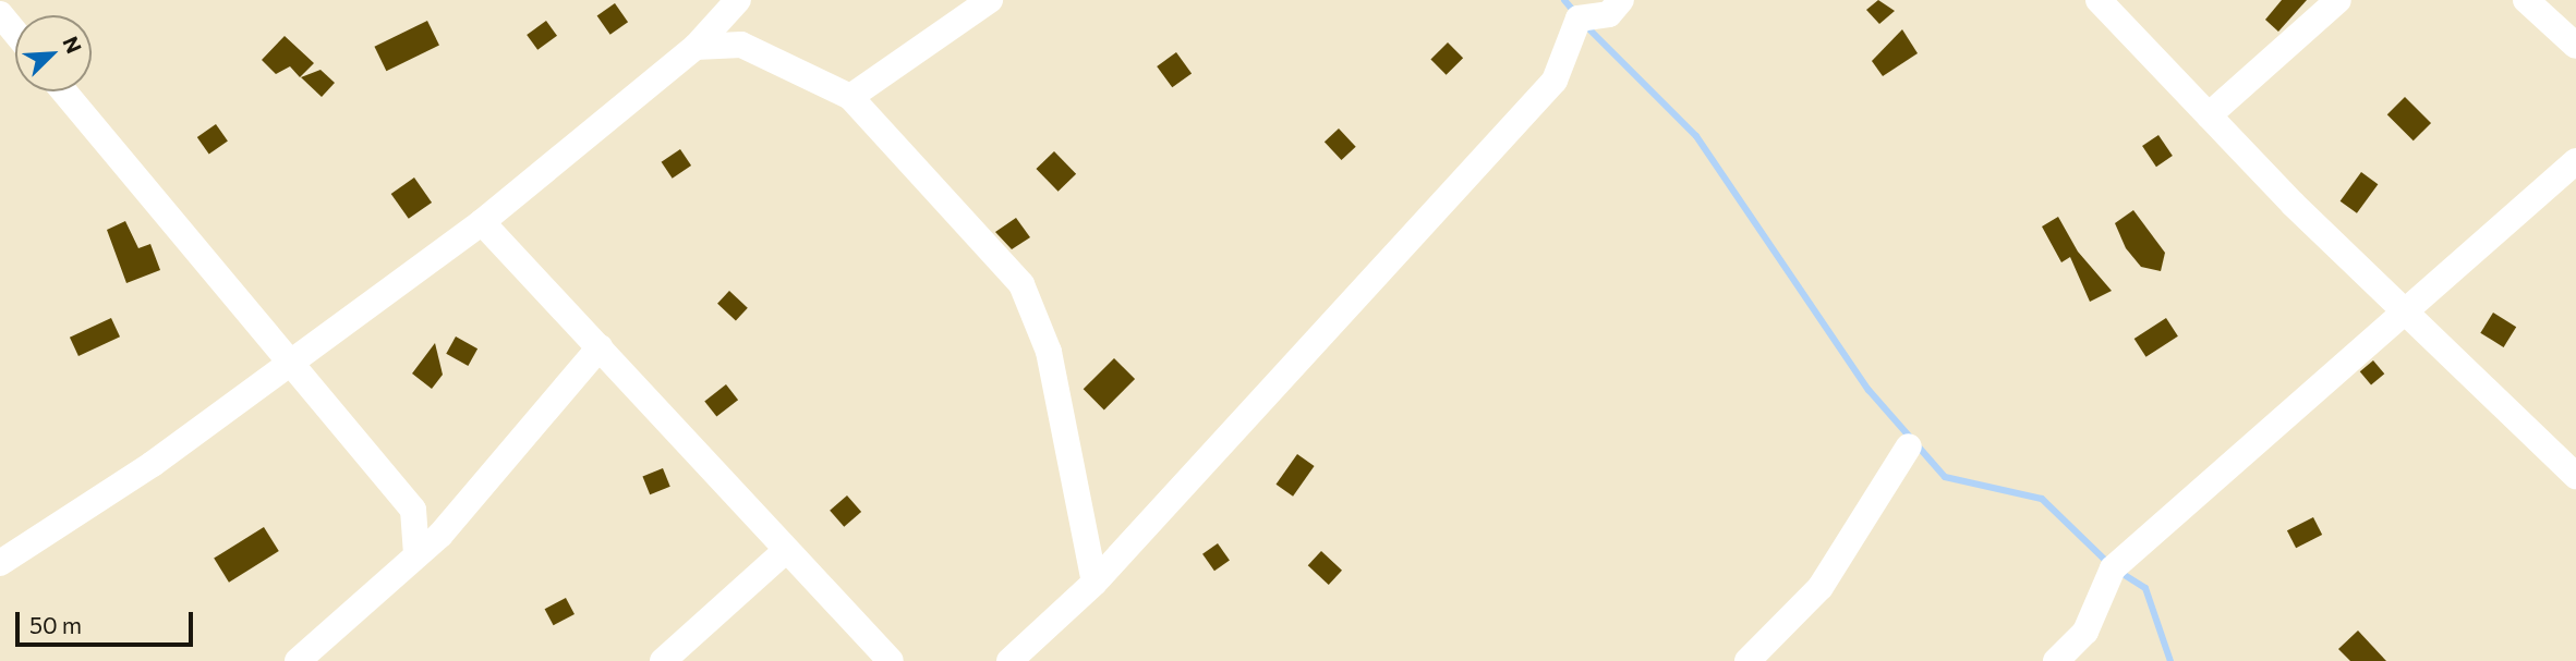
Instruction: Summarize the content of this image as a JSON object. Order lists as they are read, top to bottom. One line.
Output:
{"scale_bar":"50 m","north":"top right"}
